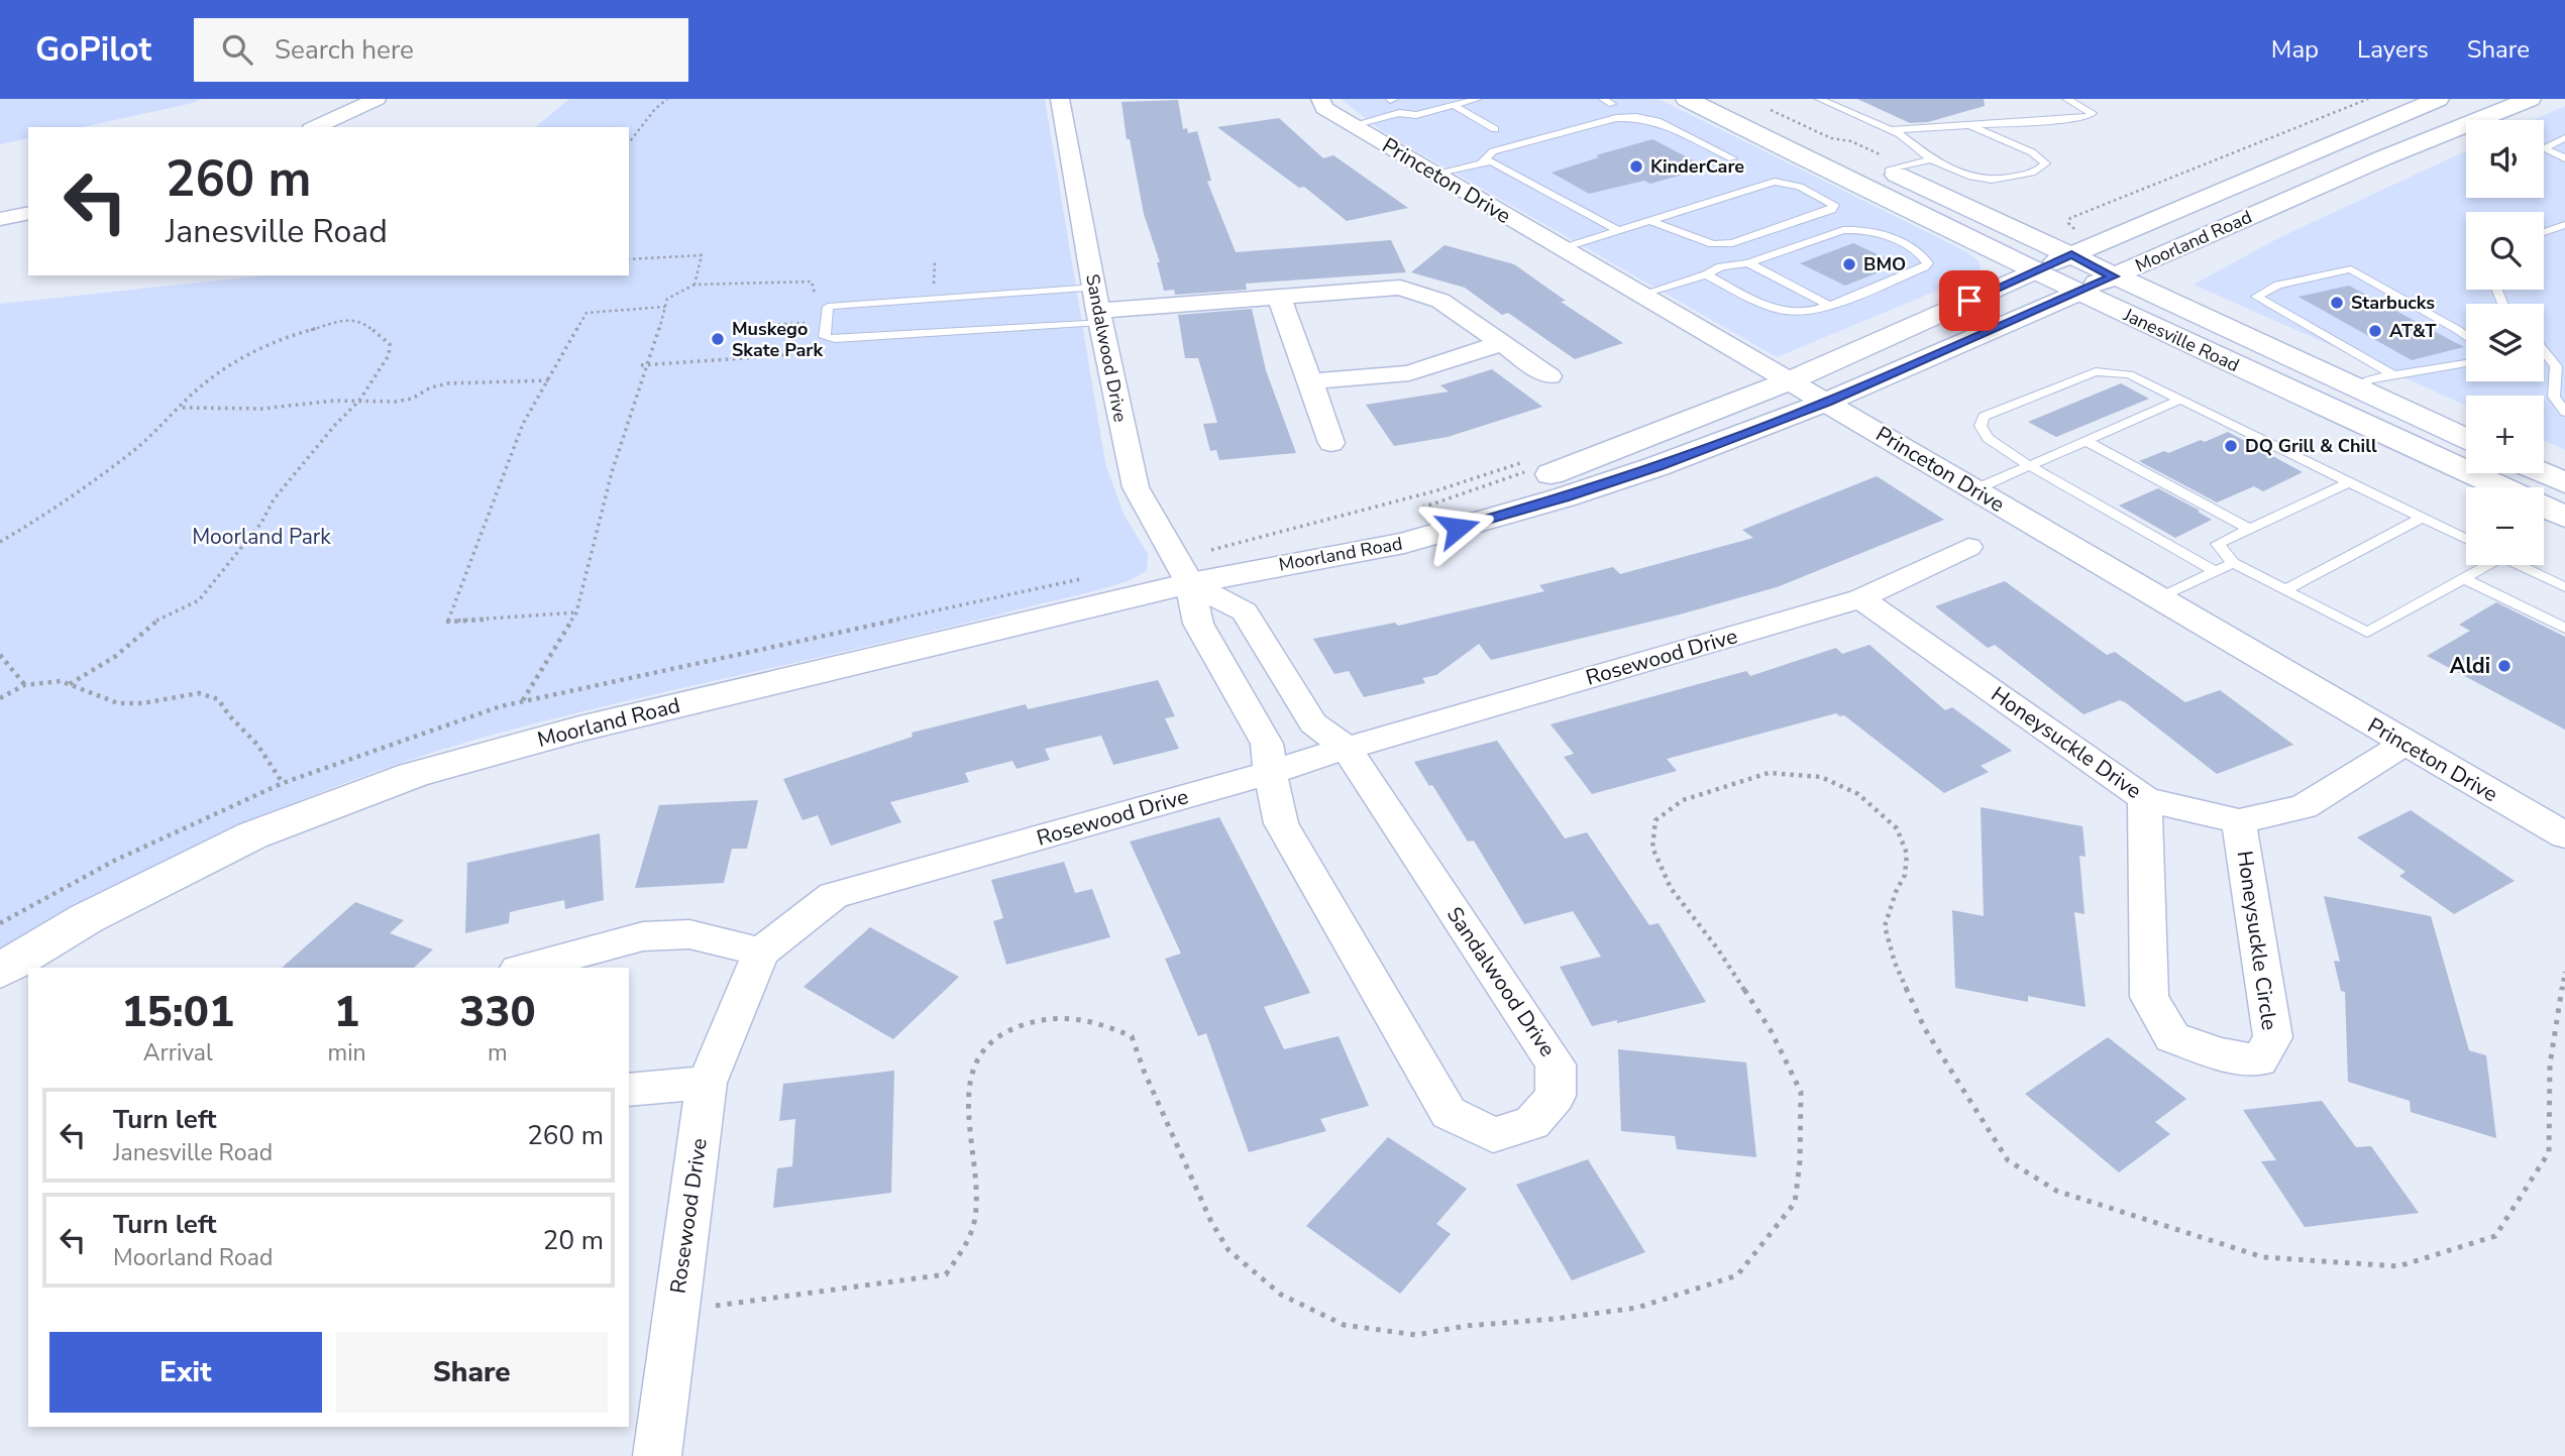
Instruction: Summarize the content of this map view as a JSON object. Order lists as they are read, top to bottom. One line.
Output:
{"streets":{"main road":["Moorland Road","Janesville Road"],"street":["Princeton Drive","Sandalwood Drive","Rosewood Drive","Honeysuckle Drive","Honeysuckle Circle"]},"crossings":[["Princeton Drive","Moorland Road"],["Princeton Drive","Honeysuckle Drive"],["Moorland Road","Janesville Road"],["Moorland Road","Sandalwood Drive"],["Sandalwood Drive","Rosewood Drive"],["Rosewood Drive","Honeysuckle Drive"],["Honeysuckle Drive","Honeysuckle Circle"]],"parks":["Moorland Park"],"places":["KinderCare","BMO","Starbucks","AT&T","Muskego Skate Park","DQ Grill & Chill","Aldi"],"page":{"header":"GoPilot","search":"Search here","nav":["Map","Layers","Share"],"map_buttons":["+","−"],"turn":["260 m","Janesville Road"],"eta":["15:01","Arrival","1","min","330","m"],"list":[{"name":"Turn left","note":"Janesville Road","value":"260 m"},{"name":"Turn left","note":"Moorland Road","value":"20 m"}],"buttons":["Exit","Share"]}}
